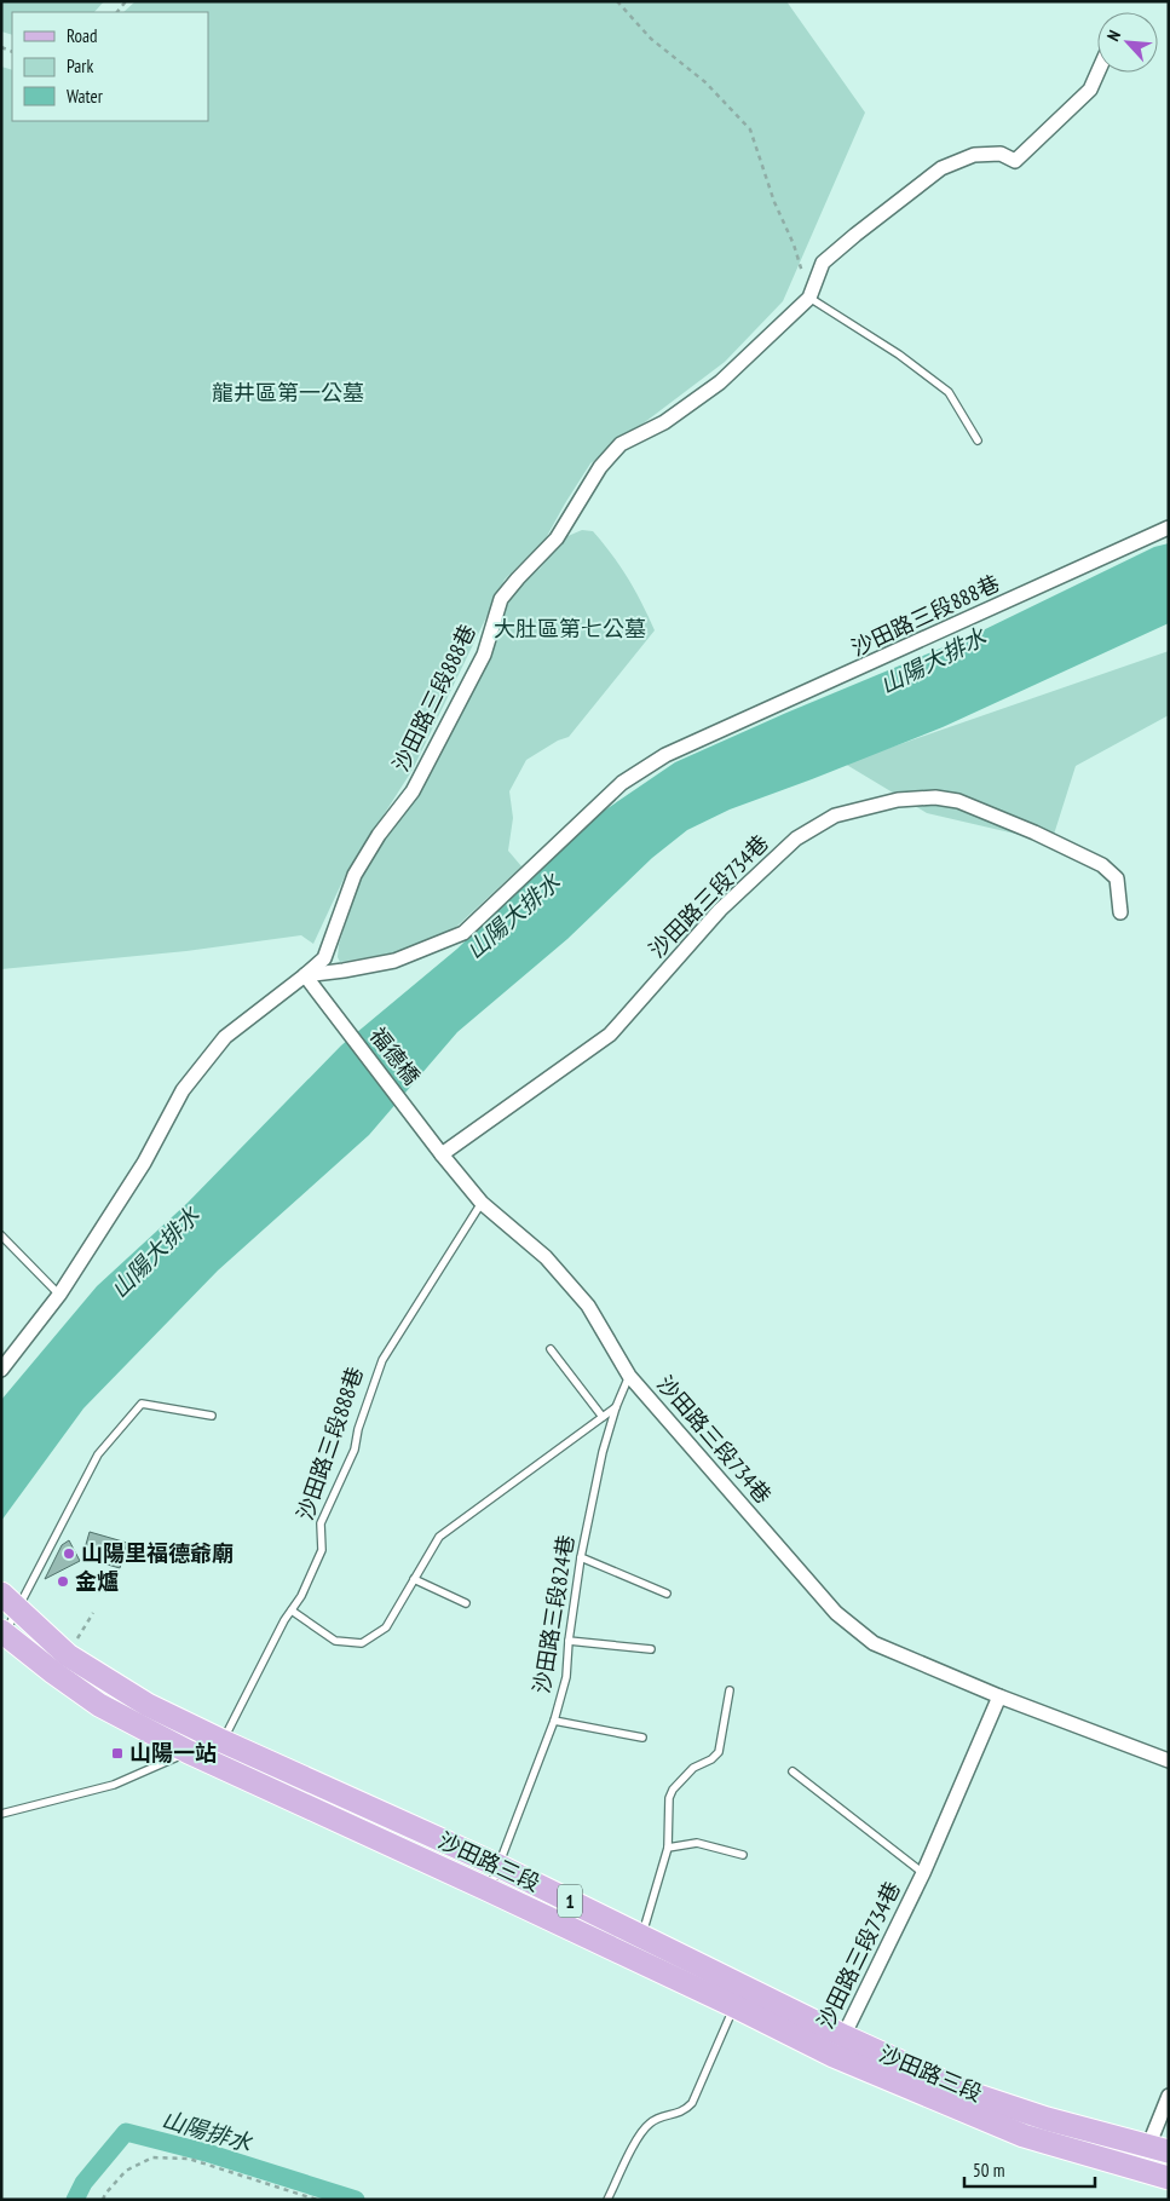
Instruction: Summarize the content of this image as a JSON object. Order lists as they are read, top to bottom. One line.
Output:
{"streets":{"main road":["沙田路三段","1"],"street":["沙田路三段888巷","沙田路三段734巷","福德橋"],"lane":["沙田路三段824巷"]},"crossings":[["沙田路三段888巷","沙田路三段734巷"],["沙田路三段888巷","福德橋"],["沙田路三段888巷","沙田路三段"],["沙田路三段734巷","福德橋"],["沙田路三段734巷","沙田路三段824巷"],["沙田路三段734巷","沙田路三段"],["沙田路三段824巷","沙田路三段"]],"water":["山陽大排水","山陽排水"],"parks":["龍井區第一公墓","大肚區第七公墓"],"places":{"other":["山陽里福德爺廟","金爐"],"transit":["山陽一站"]},"legend":["Road","Park","Water"],"scale_bar":"50 m","north":"top left"}
